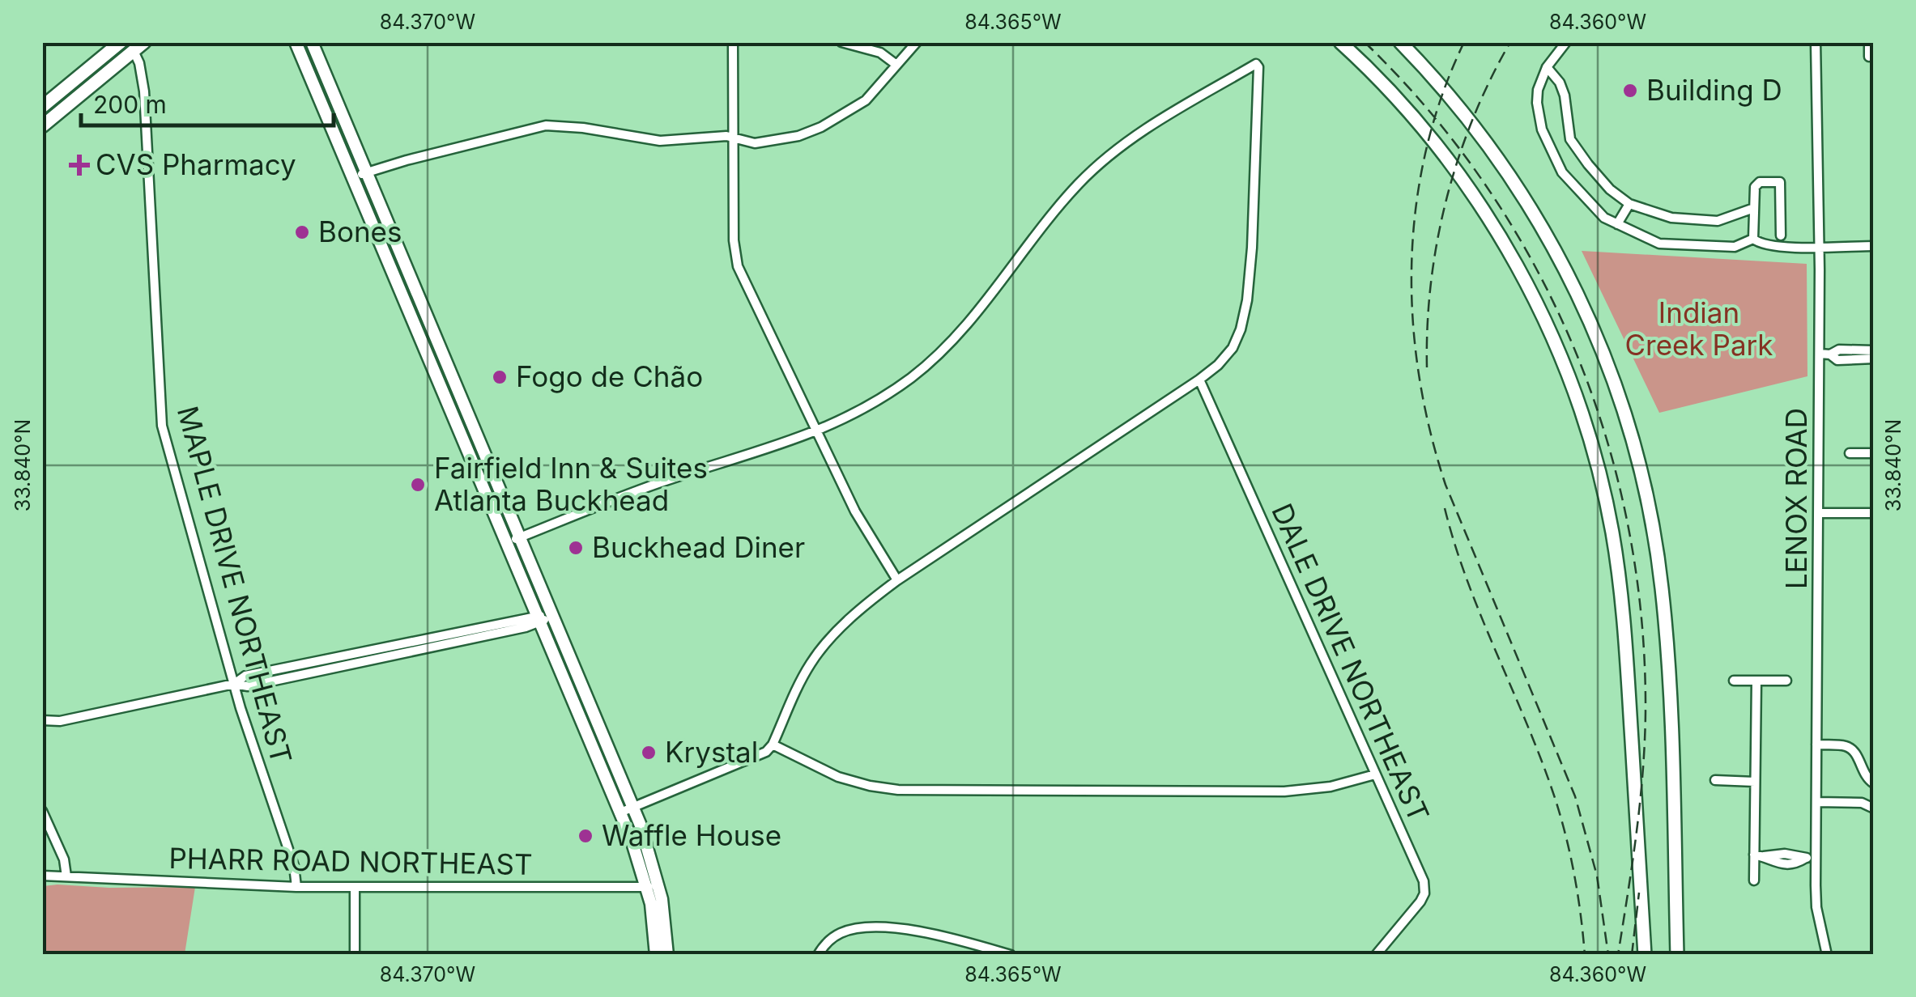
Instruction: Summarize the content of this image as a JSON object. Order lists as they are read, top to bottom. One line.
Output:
{"streets":{"street":["LENOX ROAD","MAPLE DRIVE NORTHEAST","DALE DRIVE NORTHEAST","PHARR ROAD NORTHEAST"]},"crossings":[["MAPLE DRIVE NORTHEAST","PHARR ROAD NORTHEAST"]],"parks":["Indian Creek Park"],"places":{"other":["Building D","Bones","Fogo de Chão","Fairfield Inn & Suites Atlanta Buckhead","Buckhead Diner","Krystal","Waffle House"],"health":["CVS Pharmacy"]},"scale_bar":"200 m","coordinates":["84.370°W","84.365°W","84.360°W","33.840°N"]}
